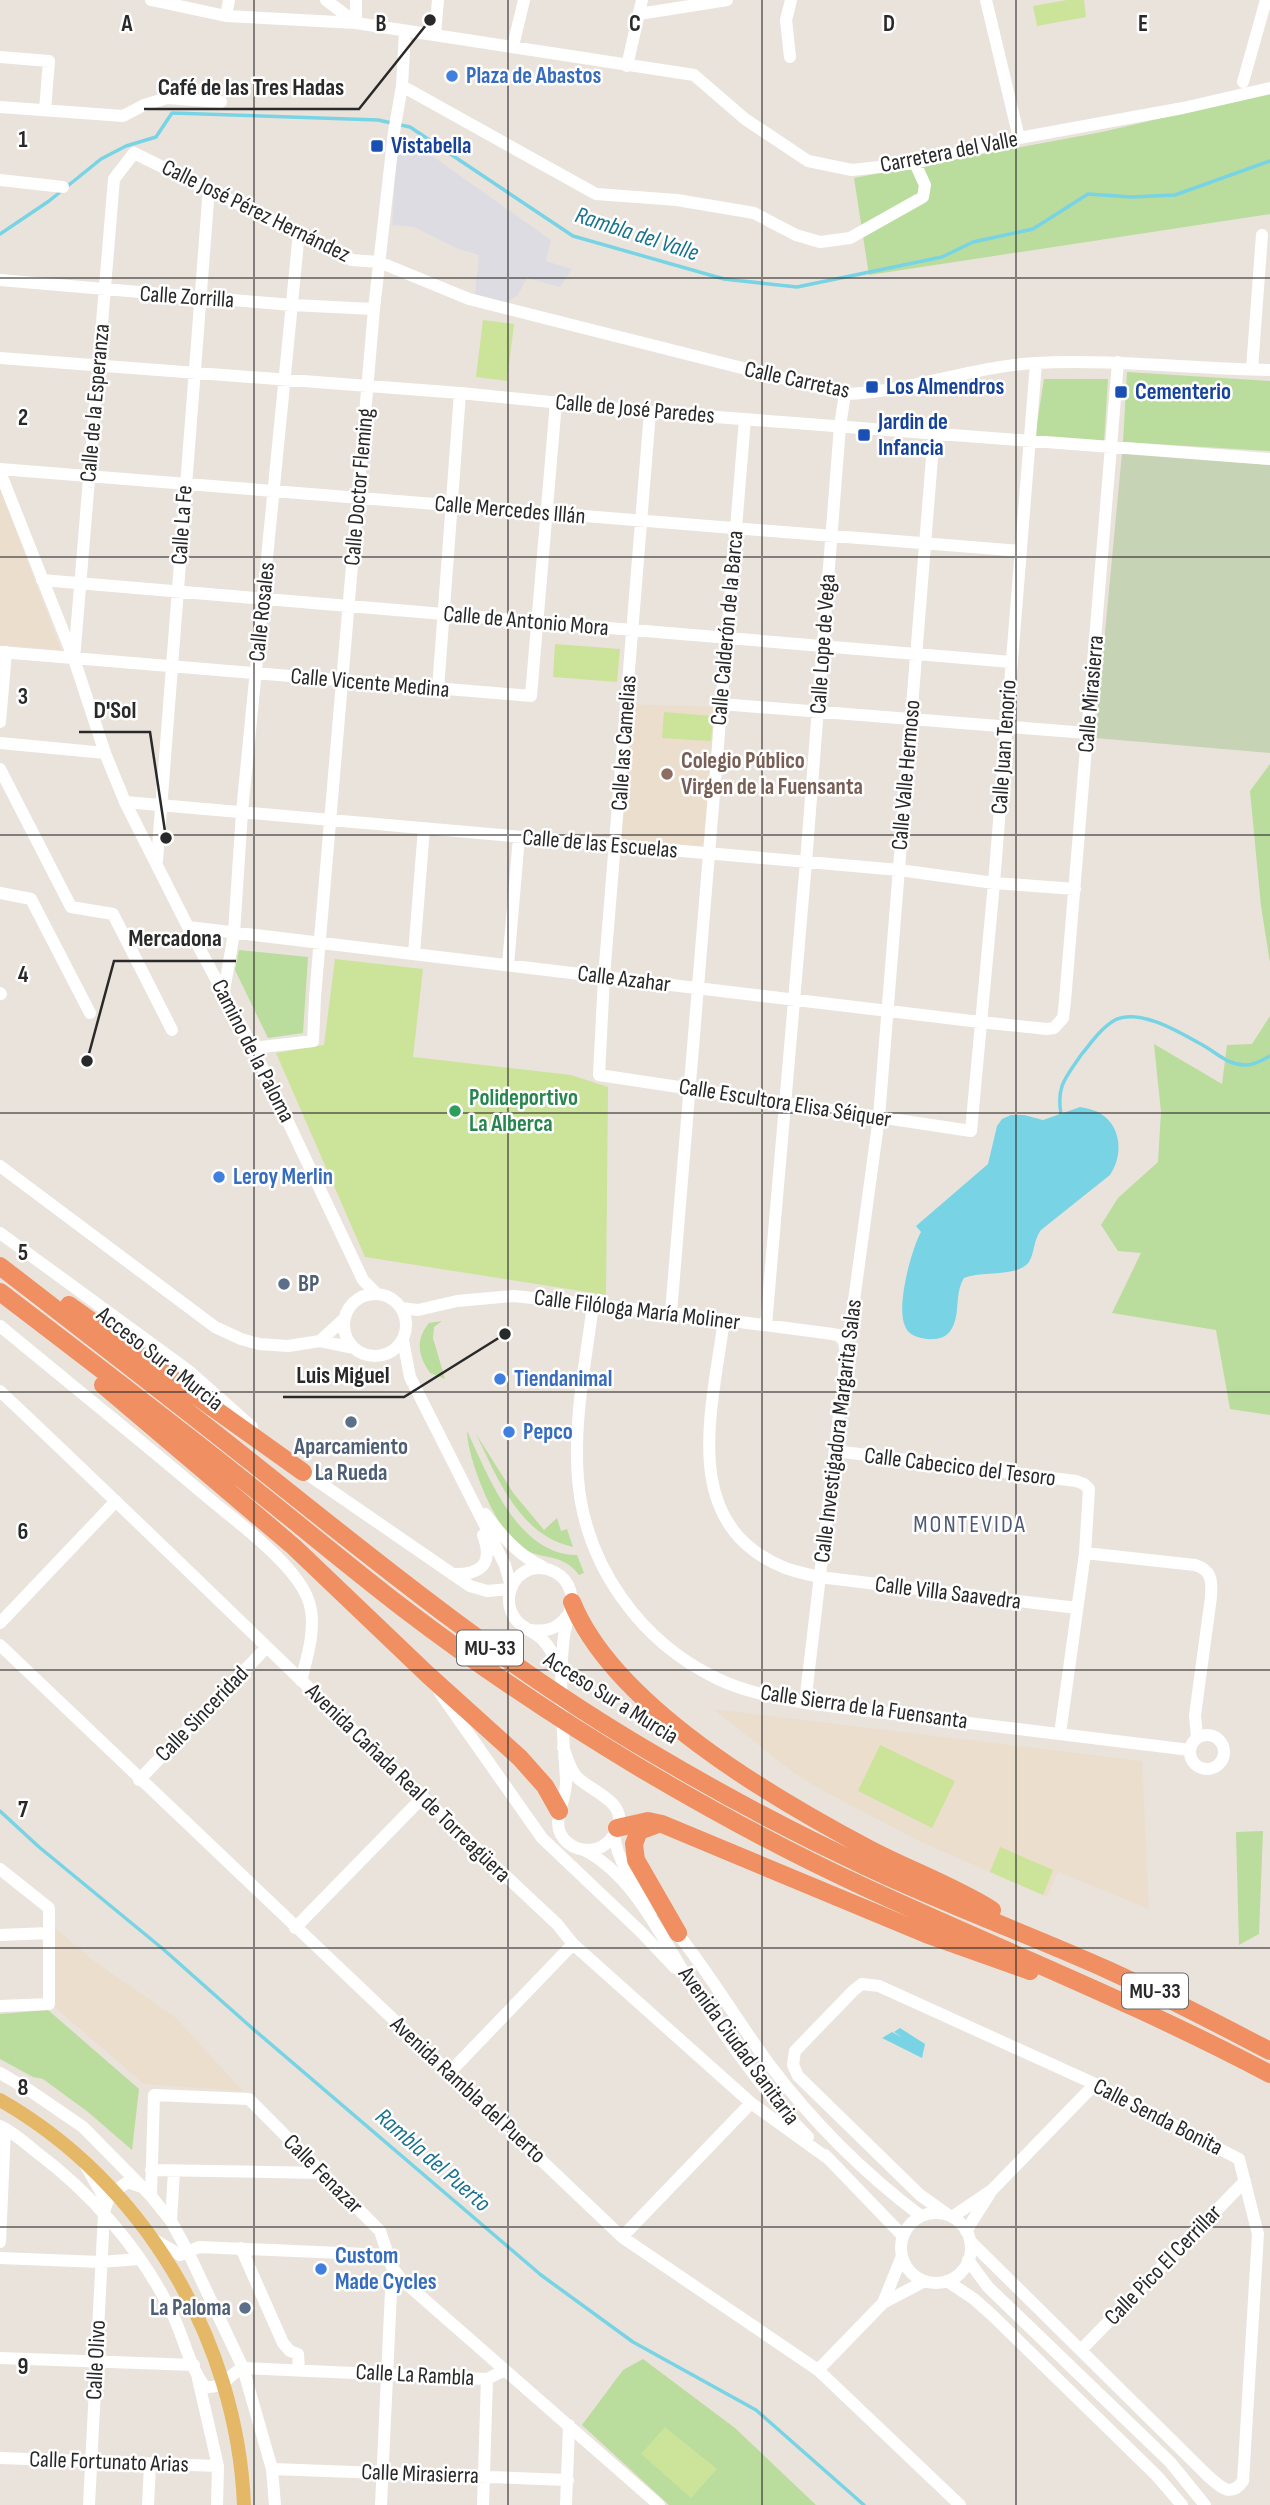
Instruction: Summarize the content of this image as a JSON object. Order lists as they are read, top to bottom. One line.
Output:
{"streets":{"highway":["Acceso Sur a Murcia","MU-33"],"street":["Carretera del Valle","Calle José Pérez Hernández","Calle Zorrilla","Calle Carretas","Calle de la Esperanza","Calle de José Paredes","Calle Doctor Fleming","Calle Mercedes Illán","Calle La Fe","Calle Rosales","Calle de Antonio Mora","Calle Calderón de la Barca","Calle Lope de Vega","Calle Vicente Medina","Calle Mirasierra","Calle las Camelias","Calle Juan Tenorio","Calle Valle Hermoso","Calle de las Escuelas","Calle Azahar","Camino de la Paloma","Calle Escultora Elisa Séiquer","Calle Filóloga María Moliner","Calle Investigadora Margarita Salas","Calle Cabecico del Tesoro","Calle Villa Saavedra","Calle Sierra de la Fuensanta","Calle Sinceridad","Avenida Cañada Real de Torreagüera","Avenida Ciudad Sanitaria","Avenida Rambla del Puerto","Calle Senda Bonita","Calle Fenazar","Calle Pico El Cerrillar","Calle Olivo","Calle La Rambla","Calle Fortunato Arias"]},"crossings":[["Carretera del Valle","Calle Doctor Fleming"],["Calle José Pérez Hernández","Calle Carretas"],["Calle José Pérez Hernández","Calle de la Esperanza"],["Calle José Pérez Hernández","Calle Doctor Fleming"],["Calle José Pérez Hernández","Calle La Fe"],["Calle José Pérez Hernández","Calle Rosales"],["Calle Zorrilla","Calle de la Esperanza"],["Calle Zorrilla","Calle Doctor Fleming"],["Calle Zorrilla","Calle La Fe"],["Calle Zorrilla","Calle Rosales"],["Calle Carretas","Calle Doctor Fleming"],["Calle Carretas","Calle Lope de Vega"],["Calle Carretas","Calle Mirasierra"],["Calle Carretas","Calle Juan Tenorio"],["Calle de la Esperanza","Calle de José Paredes"],["Calle de la Esperanza","Calle Mercedes Illán"],["Calle de la Esperanza","Calle de Antonio Mora"],["Calle de la Esperanza","Calle Vicente Medina"],["Calle de la Esperanza","Camino de la Paloma"],["Calle de José Paredes","Calle Doctor Fleming"],["Calle de José Paredes","Calle La Fe"],["Calle de José Paredes","Calle Rosales"],["Calle de José Paredes","Calle Calderón de la Barca"],["Calle de José Paredes","Calle Lope de Vega"],["Calle de José Paredes","Calle Mirasierra"],["Calle de José Paredes","Calle las Camelias"],["Calle de José Paredes","Calle Juan Tenorio"],["Calle de José Paredes","Calle Valle Hermoso"],["Calle Doctor Fleming","Calle Mercedes Illán"],["Calle Doctor Fleming","Calle de Antonio Mora"],["Calle Doctor Fleming","Calle Vicente Medina"],["Calle Doctor Fleming","Calle de las Escuelas"],["Calle Doctor Fleming","Calle Azahar"],["Calle Doctor Fleming","Camino de la Paloma"],["Calle Mercedes Illán","Calle La Fe"],["Calle Mercedes Illán","Calle Rosales"],["Calle Mercedes Illán","Calle Calderón de la Barca"],["Calle Mercedes Illán","Calle Lope de Vega"],["Calle Mercedes Illán","Calle las Camelias"],["Calle Mercedes Illán","Calle Juan Tenorio"],["Calle Mercedes Illán","Calle Valle Hermoso"],["Calle Mercedes Illán","Camino de la Paloma"],["Calle La Fe","Calle de Antonio Mora"],["Calle La Fe","Calle Vicente Medina"],["Calle La Fe","Calle de las Escuelas"],["Calle La Fe","Camino de la Paloma"],["Calle Rosales","Calle de Antonio Mora"],["Calle Rosales","Calle Vicente Medina"],["Calle Rosales","Calle de las Escuelas"],["Calle Rosales","Calle Azahar"],["Calle Rosales","Camino de la Paloma"],["Calle de Antonio Mora","Calle Calderón de la Barca"],["Calle de Antonio Mora","Calle Lope de Vega"],["Calle de Antonio Mora","Calle Vicente Medina"],["Calle de Antonio Mora","Calle las Camelias"],["Calle de Antonio Mora","Calle Juan Tenorio"],["Calle de Antonio Mora","Calle Valle Hermoso"],["Calle de Antonio Mora","Camino de la Paloma"],["Calle Calderón de la Barca","Calle de las Escuelas"],["Calle Calderón de la Barca","Calle Azahar"],["Calle Calderón de la Barca","Calle Escultora Elisa Séiquer"],["Calle Calderón de la Barca","Calle Filóloga María Moliner"],["Calle Lope de Vega","Calle de las Escuelas"],["Calle Lope de Vega","Calle Azahar"],["Calle Lope de Vega","Calle Escultora Elisa Séiquer"],["Calle Lope de Vega","Calle Filóloga María Moliner"],["Calle Vicente Medina","Camino de la Paloma"],["Calle Mirasierra","Calle de las Escuelas"],["Calle Mirasierra","Calle Azahar"],["Calle las Camelias","Calle de las Escuelas"],["Calle las Camelias","Calle Azahar"],["Calle las Camelias","Calle Escultora Elisa Séiquer"],["Calle Juan Tenorio","Calle de las Escuelas"],["Calle Juan Tenorio","Calle Azahar"],["Calle Juan Tenorio","Calle Escultora Elisa Séiquer"],["Calle Valle Hermoso","Calle de las Escuelas"],["Calle Valle Hermoso","Calle Azahar"],["Calle Valle Hermoso","Calle Escultora Elisa Séiquer"],["Calle Valle Hermoso","Calle Investigadora Margarita Salas"],["Calle de las Escuelas","Camino de la Paloma"],["Calle Azahar","Camino de la Paloma"],["Camino de la Paloma","Calle Filóloga María Moliner"],["Calle Escultora Elisa Séiquer","Calle Investigadora Margarita Salas"],["Calle Filóloga María Moliner","Calle Investigadora Margarita Salas"],["Calle Filóloga María Moliner","Calle Villa Saavedra"],["Calle Filóloga María Moliner","Calle Sierra de la Fuensanta"],["Calle Investigadora Margarita Salas","Calle Cabecico del Tesoro"],["Calle Investigadora Margarita Salas","Calle Villa Saavedra"],["Calle Investigadora Margarita Salas","Calle Sierra de la Fuensanta"],["Calle Cabecico del Tesoro","Calle Sierra de la Fuensanta"],["Calle Sinceridad","Avenida Cañada Real de Torreagüera"],["Calle Sinceridad","Avenida Rambla del Puerto"],["Avenida Cañada Real de Torreagüera","Avenida Ciudad Sanitaria"],["Avenida Ciudad Sanitaria","Calle Senda Bonita"],["Calle Senda Bonita","Calle Pico El Cerrillar"],["Calle Olivo","Calle Fortunato Arias"]],"districts":["MONTEVIDA"],"water":["Rambla del Valle","Rambla del Puerto"],"places":{"other":["Café de las Tres Hadas","Plaza de Abastos","Colegio Público Virgen de la Fuensanta","D'Sol","Mercadona","Polideportivo La Alberca","Leroy Merlin","BP","Luis Miguel","Tiendanimal","Aparcamiento La Rueda","Pepco","Custom Made Cycles","La Paloma"],"transit":["Vistabella","Los Almendros","Cementerio","Jardin de Infancia"]},"grid":{"columns":["A","B","C","D","E"],"rows":["1","2","3","4","5","6","7","8","9"]}}
